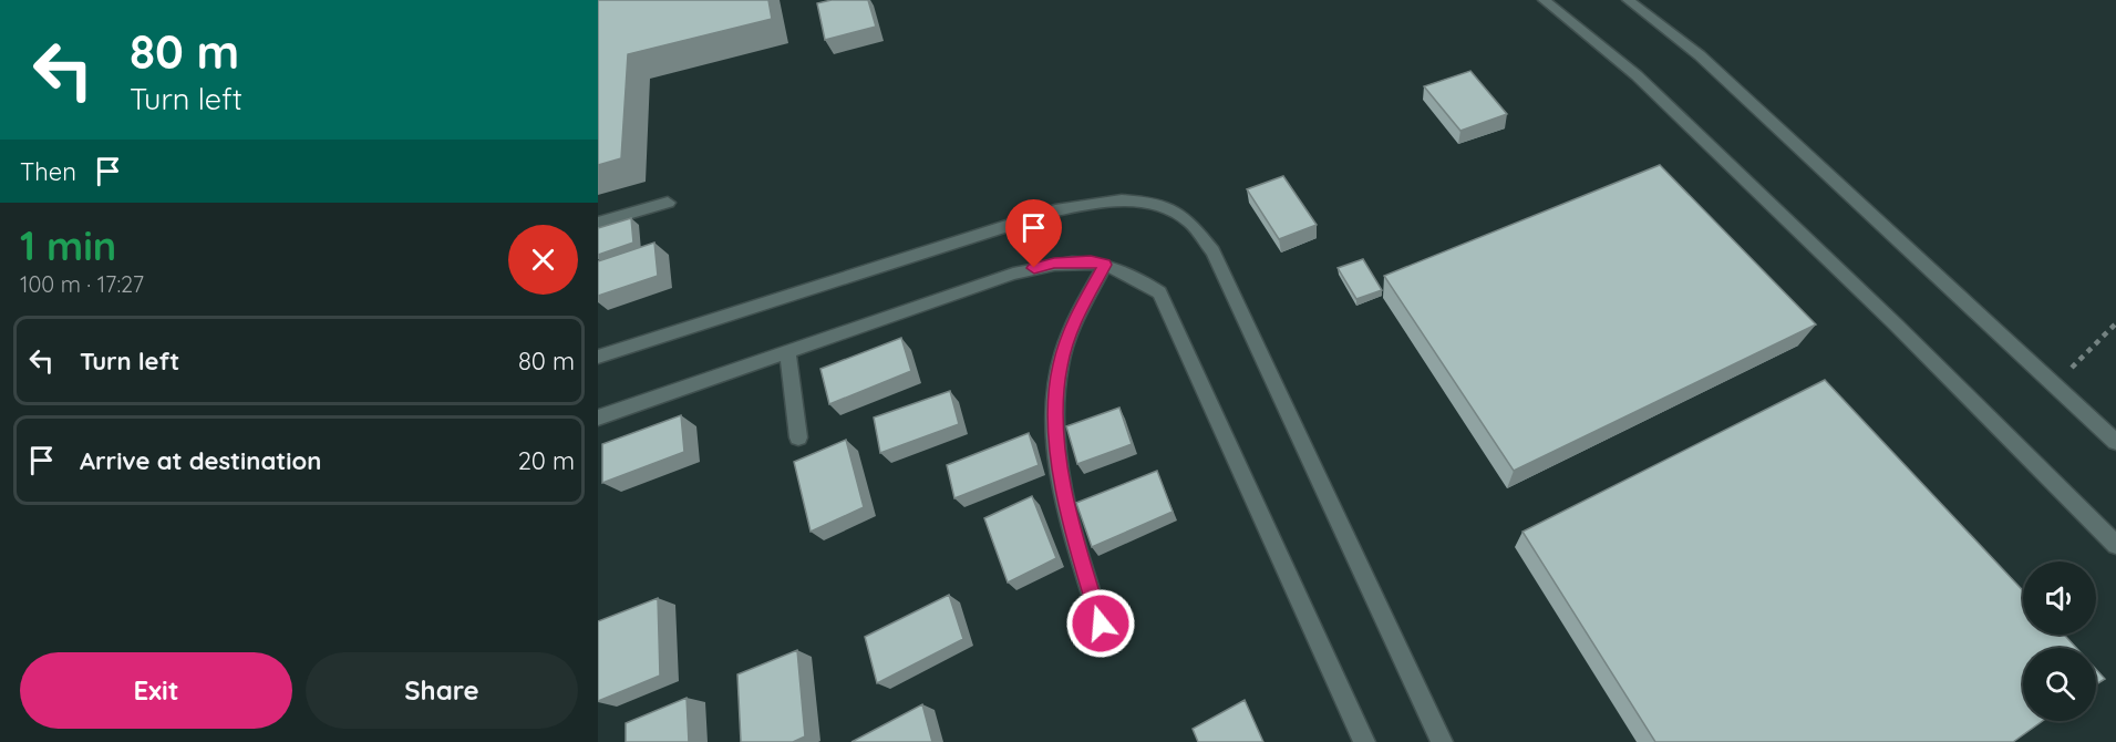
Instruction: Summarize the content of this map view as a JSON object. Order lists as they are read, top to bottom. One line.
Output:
{"page":{"turn":["80 m","Turn left"],"then":"Then","heading":["1 min","100 m · 17:27"],"list":[{"name":"Turn left","value":"80 m"},{"name":"Arrive at destination","value":"20 m"}],"buttons":["Exit","Share"]}}
